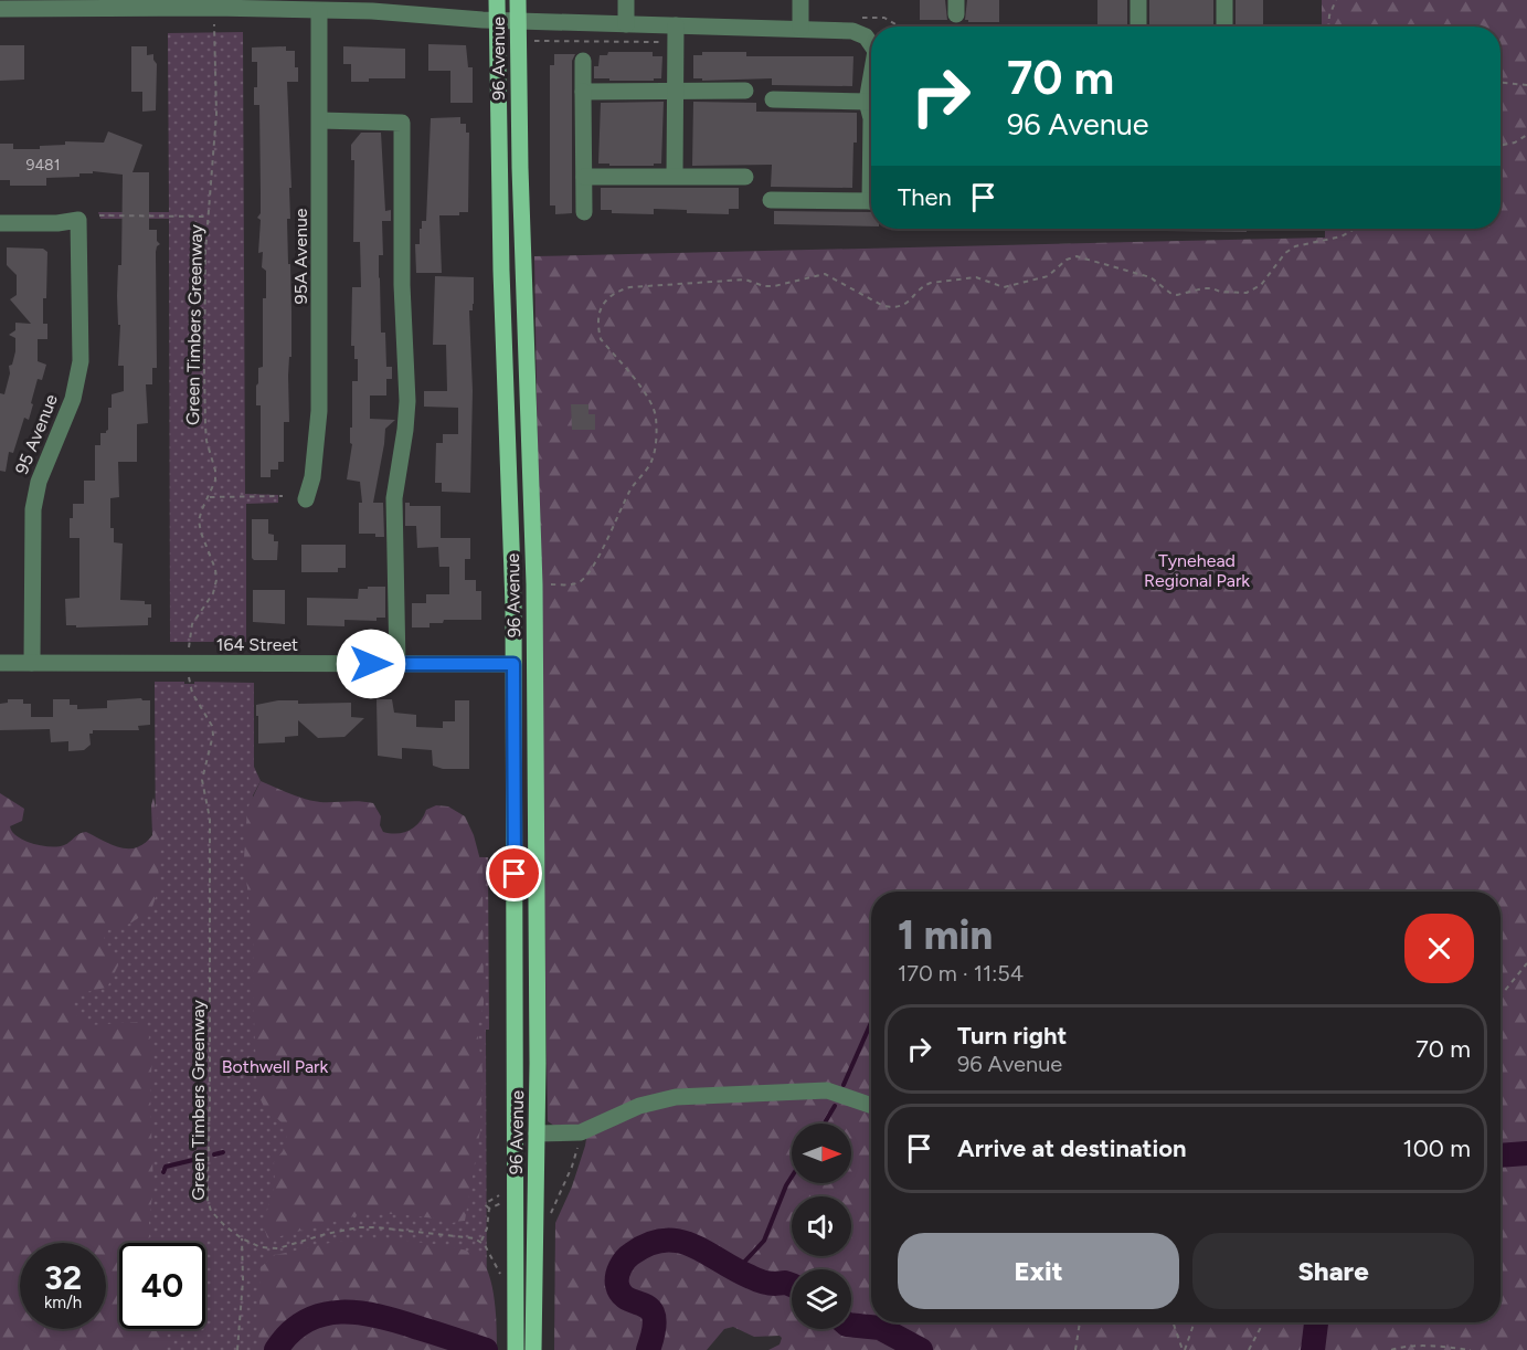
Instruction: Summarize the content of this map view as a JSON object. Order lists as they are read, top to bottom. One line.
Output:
{"streets":{"main road":["96 Avenue"],"street":["95A Avenue","95 Avenue","164 Street"],"path":["Green Timbers Greenway"]},"crossings":[["96 Avenue","164 Street"],["95 Avenue","164 Street"]],"parks":["Tynehead Regional Park","Bothwell Park"],"house_numbers":["9481"],"north":"right","page":{"turn":["70 m","96 Avenue"],"then":"Then","heading":["1 min","170 m · 11:54"],"list":[{"name":"Turn right","note":"96 Avenue","value":"70 m"},{"name":"Arrive at destination","value":"100 m"}],"buttons":["Exit","Share"],"speed":"32 km/h","limit":"40"}}
